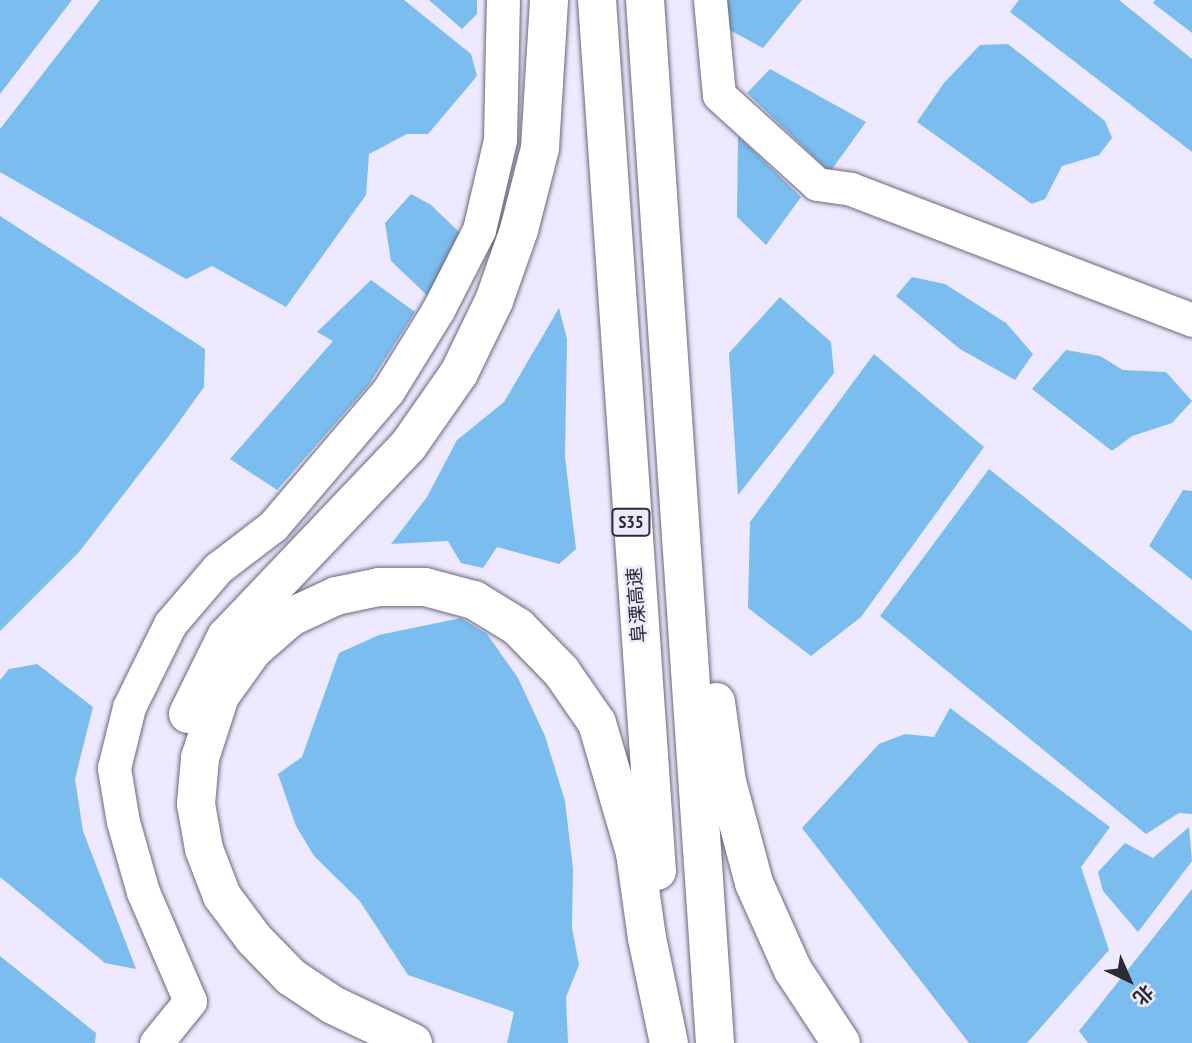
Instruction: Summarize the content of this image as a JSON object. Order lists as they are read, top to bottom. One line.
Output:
{"streets":{"highway":["S35","阜溧高速"]},"north":"bottom right"}
